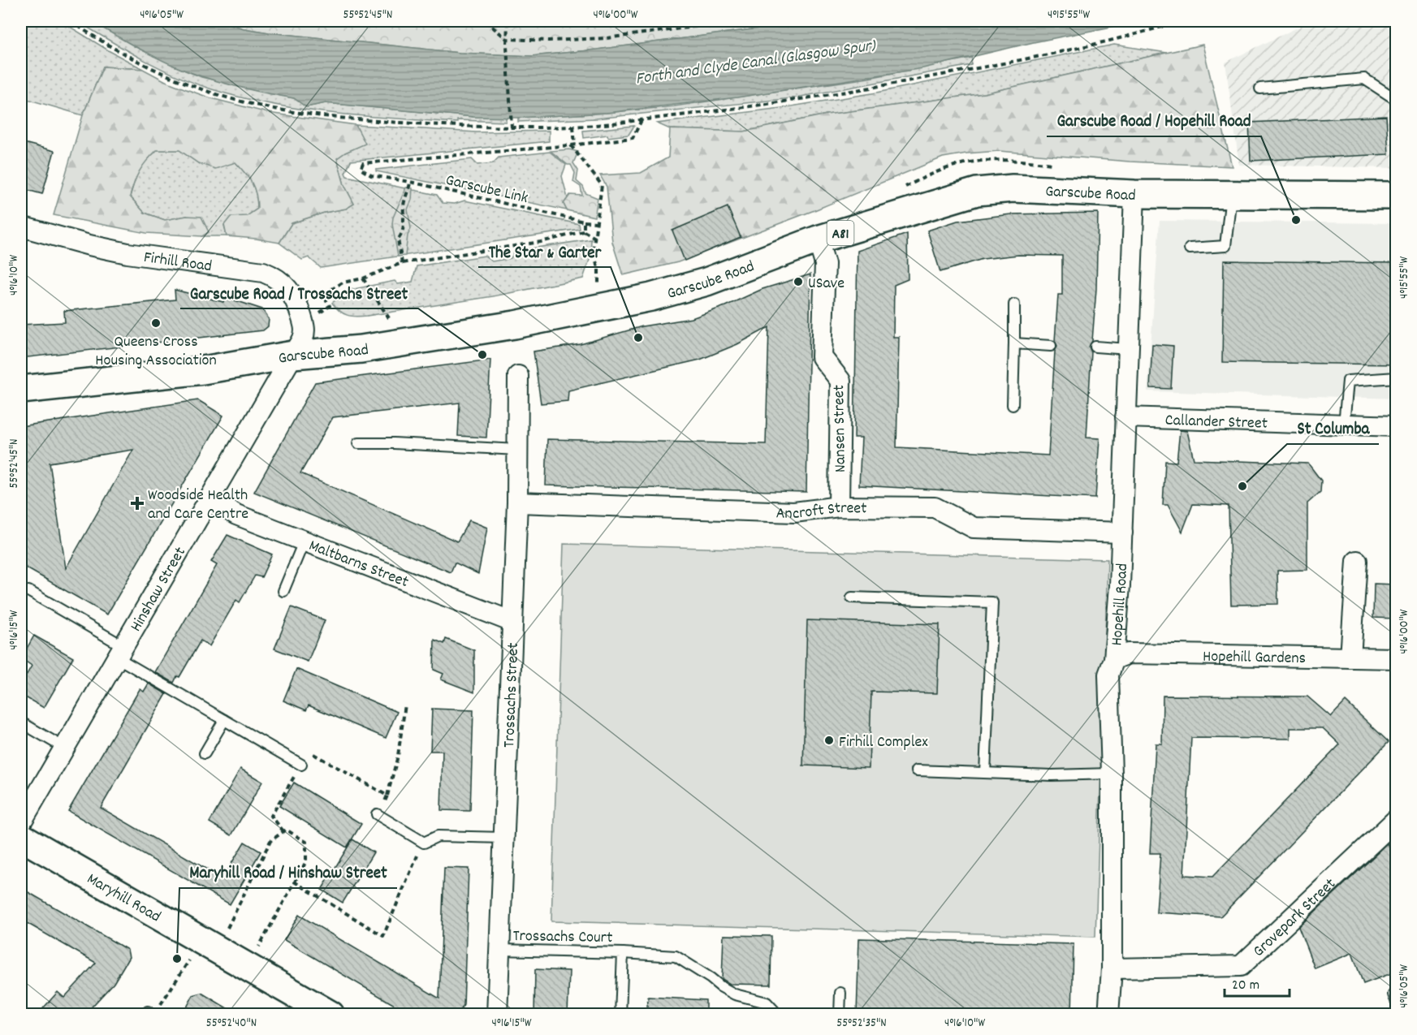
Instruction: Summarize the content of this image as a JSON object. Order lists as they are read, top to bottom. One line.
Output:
{"streets":{"main road":["Garscube Road","A81","Maryhill Road"],"street":["Firhill Road","Callander Street","Nansen Street","Ancroft Street","Maltbarns Street","Hinshaw Street","Hopehill Road","Hopehill Gardens","Trossachs Street","Grovepark Street"],"lane":["Trossachs Court"],"path":["Garscube Link"]},"crossings":[["Garscube Road","Nansen Street"],["Garscube Road","Hinshaw Street"],["Garscube Road","Hopehill Road"],["Callander Street","Hopehill Road"],["Nansen Street","Ancroft Street"],["Ancroft Street","Hopehill Road"],["Ancroft Street","Trossachs Street"],["Maltbarns Street","Hinshaw Street"],["Maltbarns Street","Trossachs Street"],["Hopehill Road","Hopehill Gardens"],["Hopehill Road","Grovepark Street"],["Trossachs Street","Trossachs Court"]],"water":["Forth and Clyde Canal (Glasgow Spur)"],"places":{"other":["Garscube Road / Hopehill Road","USave","Queens Cross Housing Association","The Star & Garter","Garscube Road / Trossachs Street","St Columba","Firhill Complex","Maryhill Road / Hinshaw Street"],"health":["Woodside Health and Care Centre"]},"scale_bar":"20 m","coordinates":["4°16'05\"W","55°52'45\"N","4°16'00\"W","4°15'55\"W","4°16'10\"W","4°16'15\"W","55°52'40\"N","55°52'35\"N"]}
